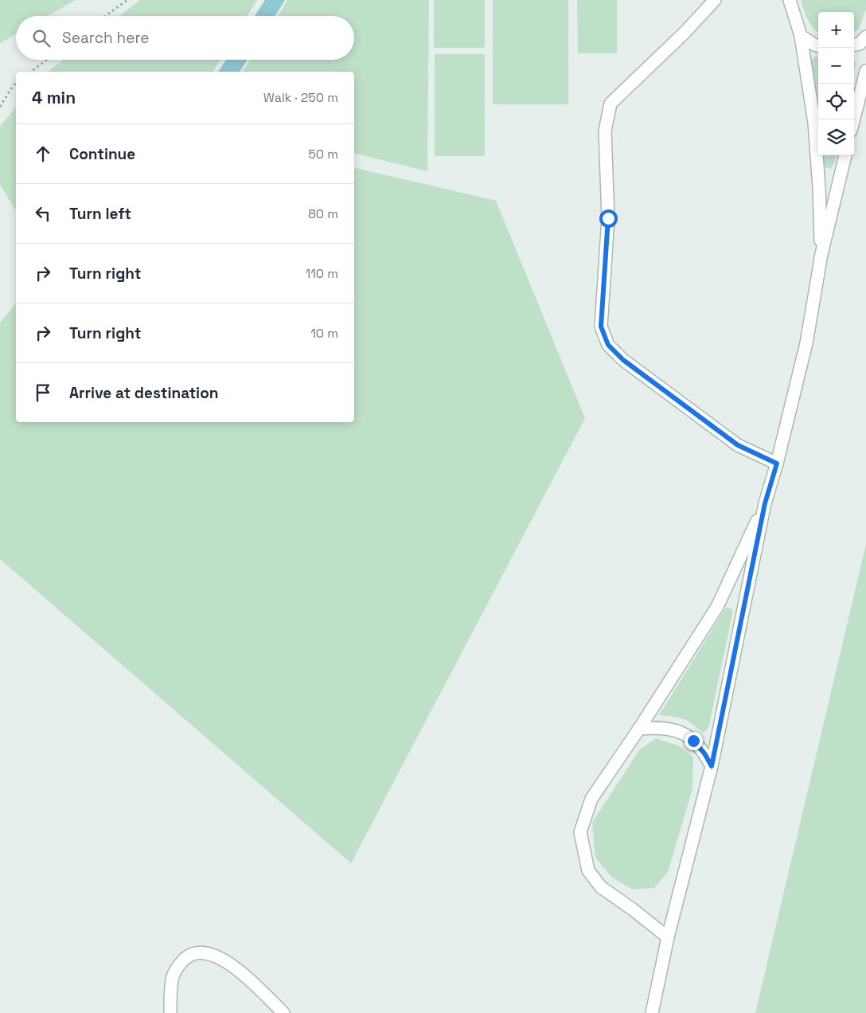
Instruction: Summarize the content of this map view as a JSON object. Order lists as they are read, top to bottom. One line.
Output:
{"page":{"map_buttons":["+","−"],"search":"Search here","heading":["4 min","Walk · 250 m"],"list":[["Continue","50 m"],["Turn left","80 m"],["Turn right","110 m"],["Turn right","10 m"],"Arrive at destination"]}}
